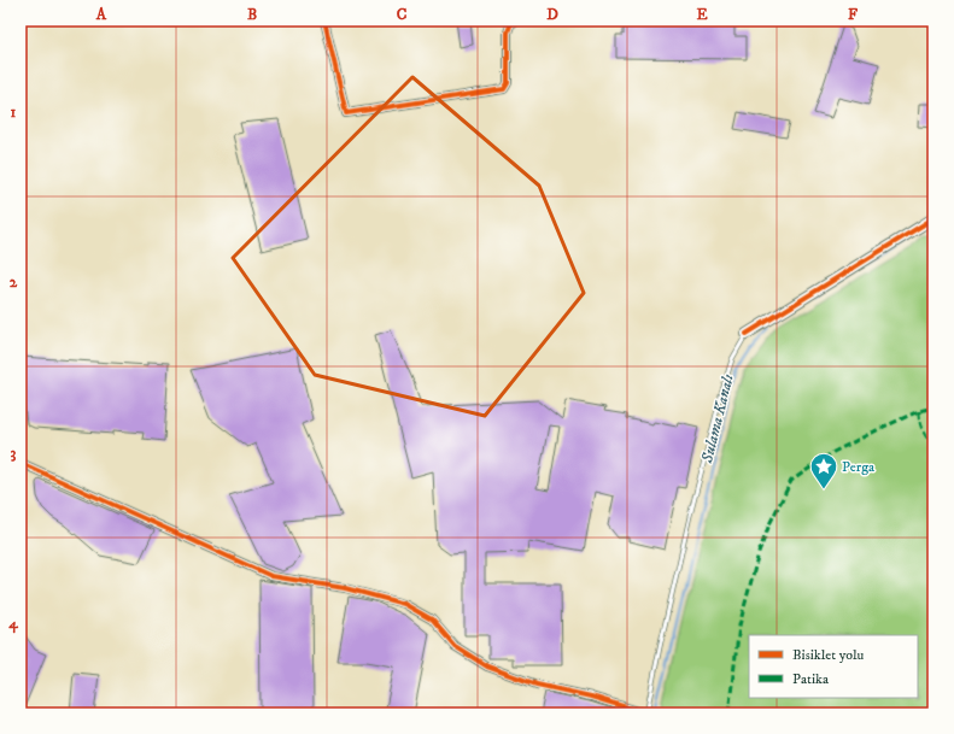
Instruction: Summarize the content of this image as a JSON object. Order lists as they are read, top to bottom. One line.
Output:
{"water":["Sulama Kanalı"],"places":{"place":["Perga"]},"legend":["Bisiklet yolu","Patika"],"grid":{"columns":["A","B","C","D","E","F"],"rows":["1","2","3","4"]}}
